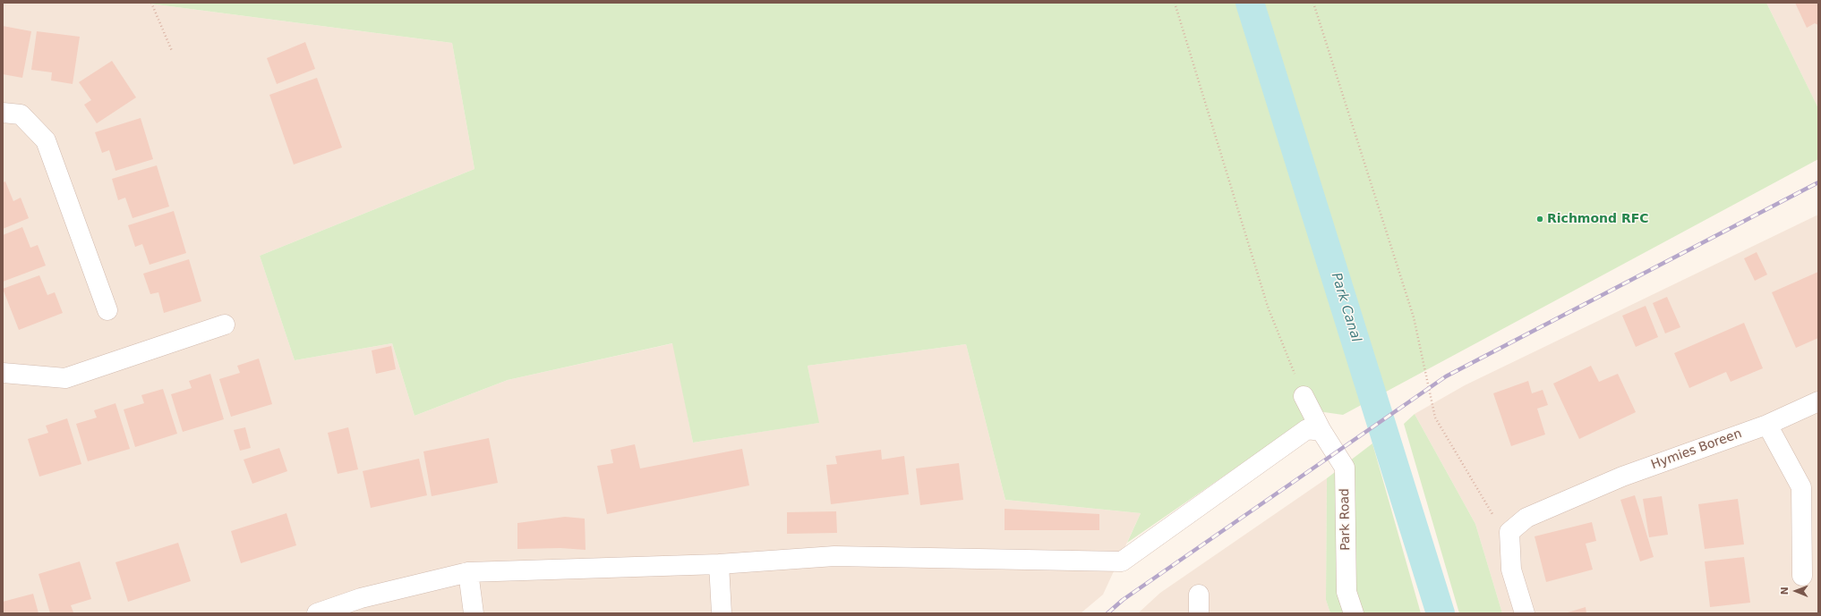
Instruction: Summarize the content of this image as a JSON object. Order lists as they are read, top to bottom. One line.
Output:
{"streets":{"street":["Hymies Boreen","Park Road"]},"water":["Park Canal"],"places":["Richmond RFC"],"north":"left"}
